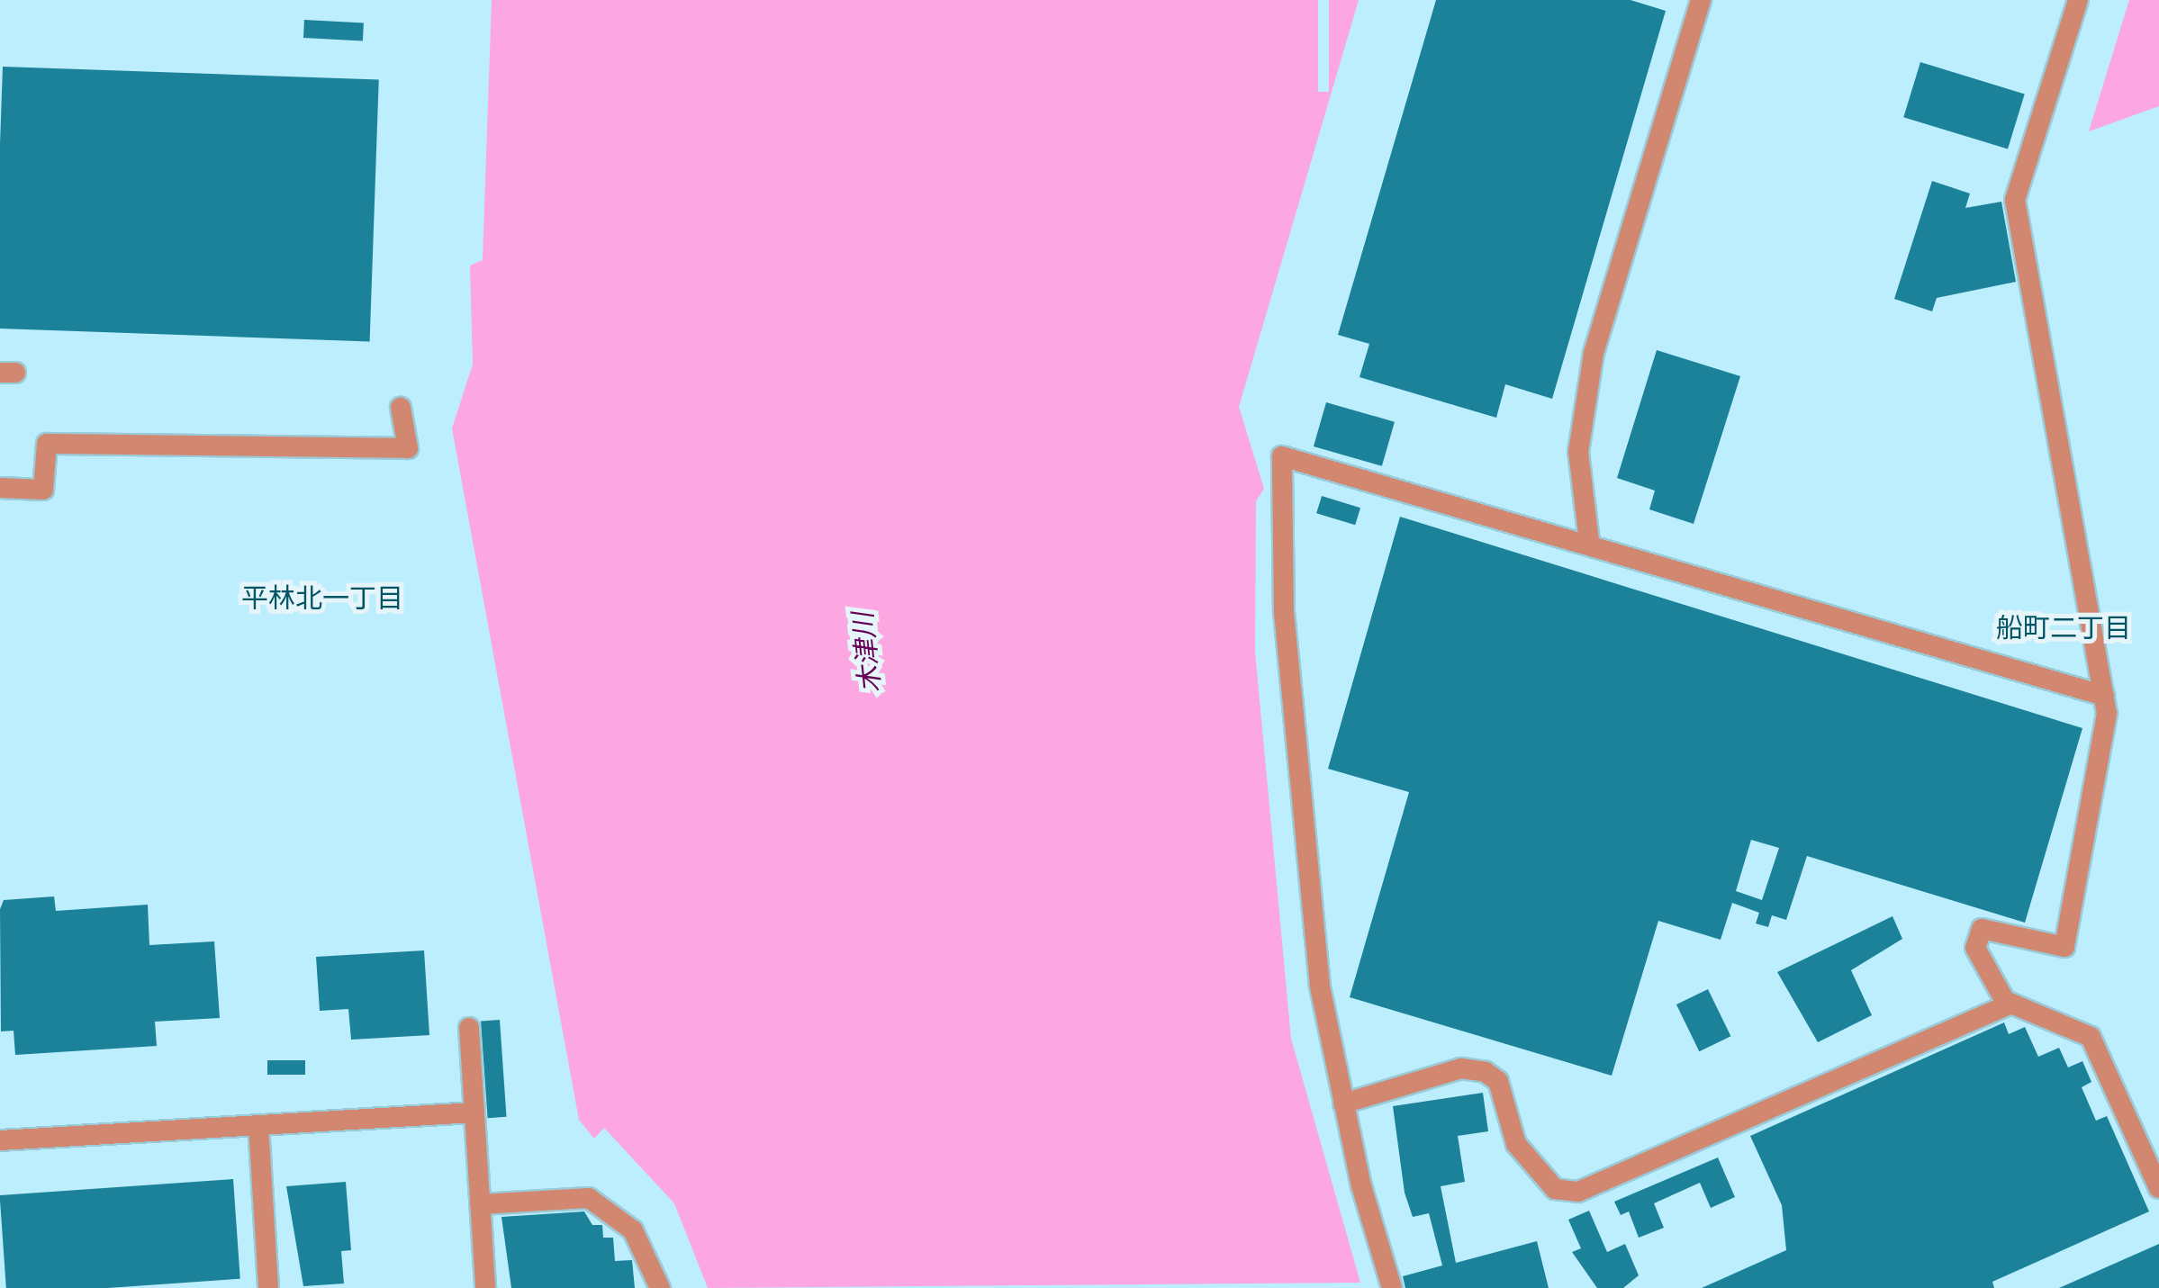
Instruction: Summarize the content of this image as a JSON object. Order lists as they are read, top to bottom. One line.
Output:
{"districts":["平林北一丁目","船町二丁目"],"water":["木津川"]}
